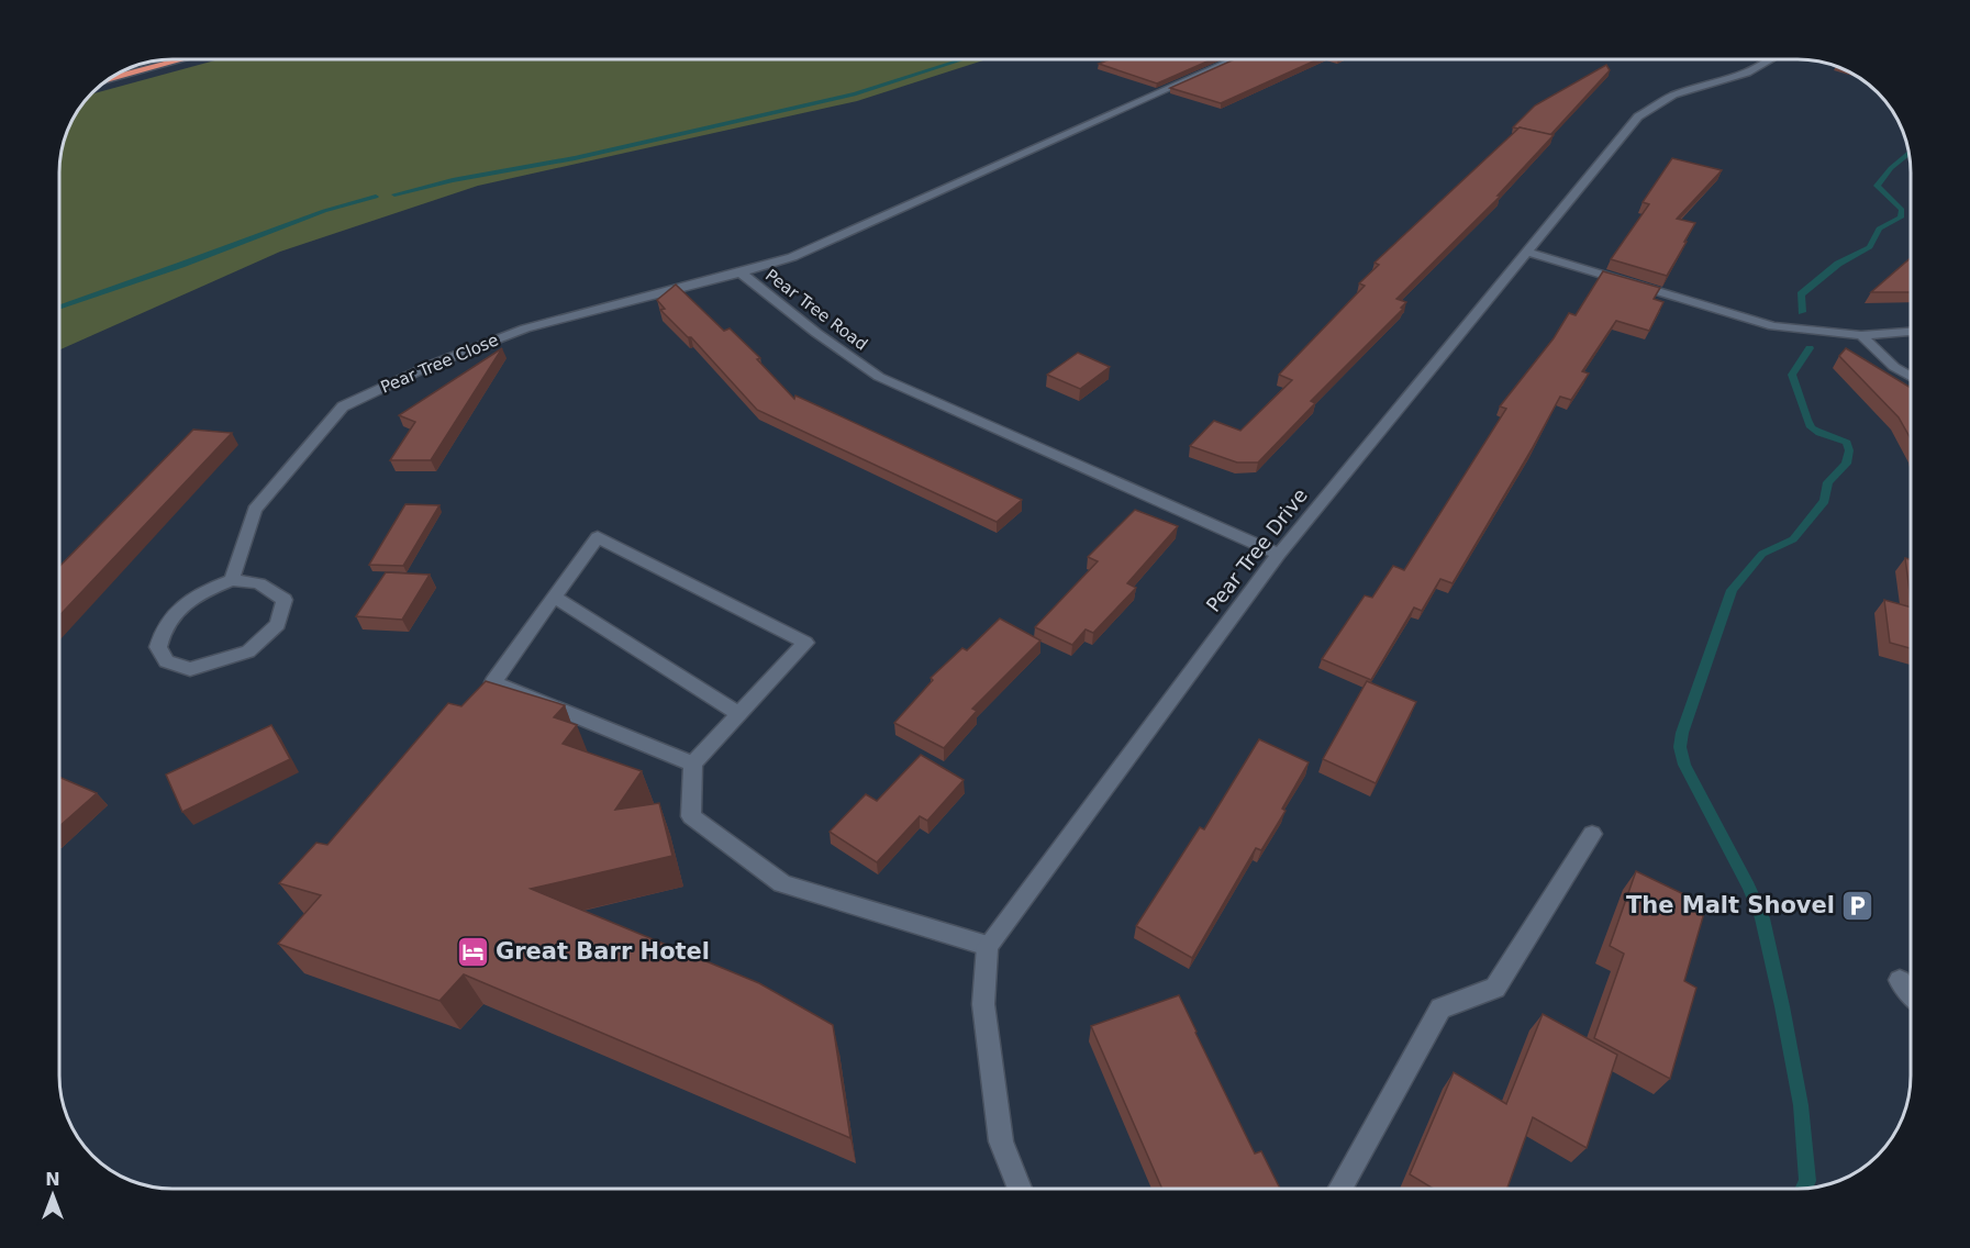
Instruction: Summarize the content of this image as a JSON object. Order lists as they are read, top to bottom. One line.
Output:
{"streets":{"street":["Pear Tree Road","Pear Tree Close","Pear Tree Drive"]},"crossings":[["Pear Tree Road","Pear Tree Close"],["Pear Tree Road","Pear Tree Drive"]],"places":{"parking":["The Malt Shovel"],"hotel":["Great Barr Hotel"]},"north":"top"}
